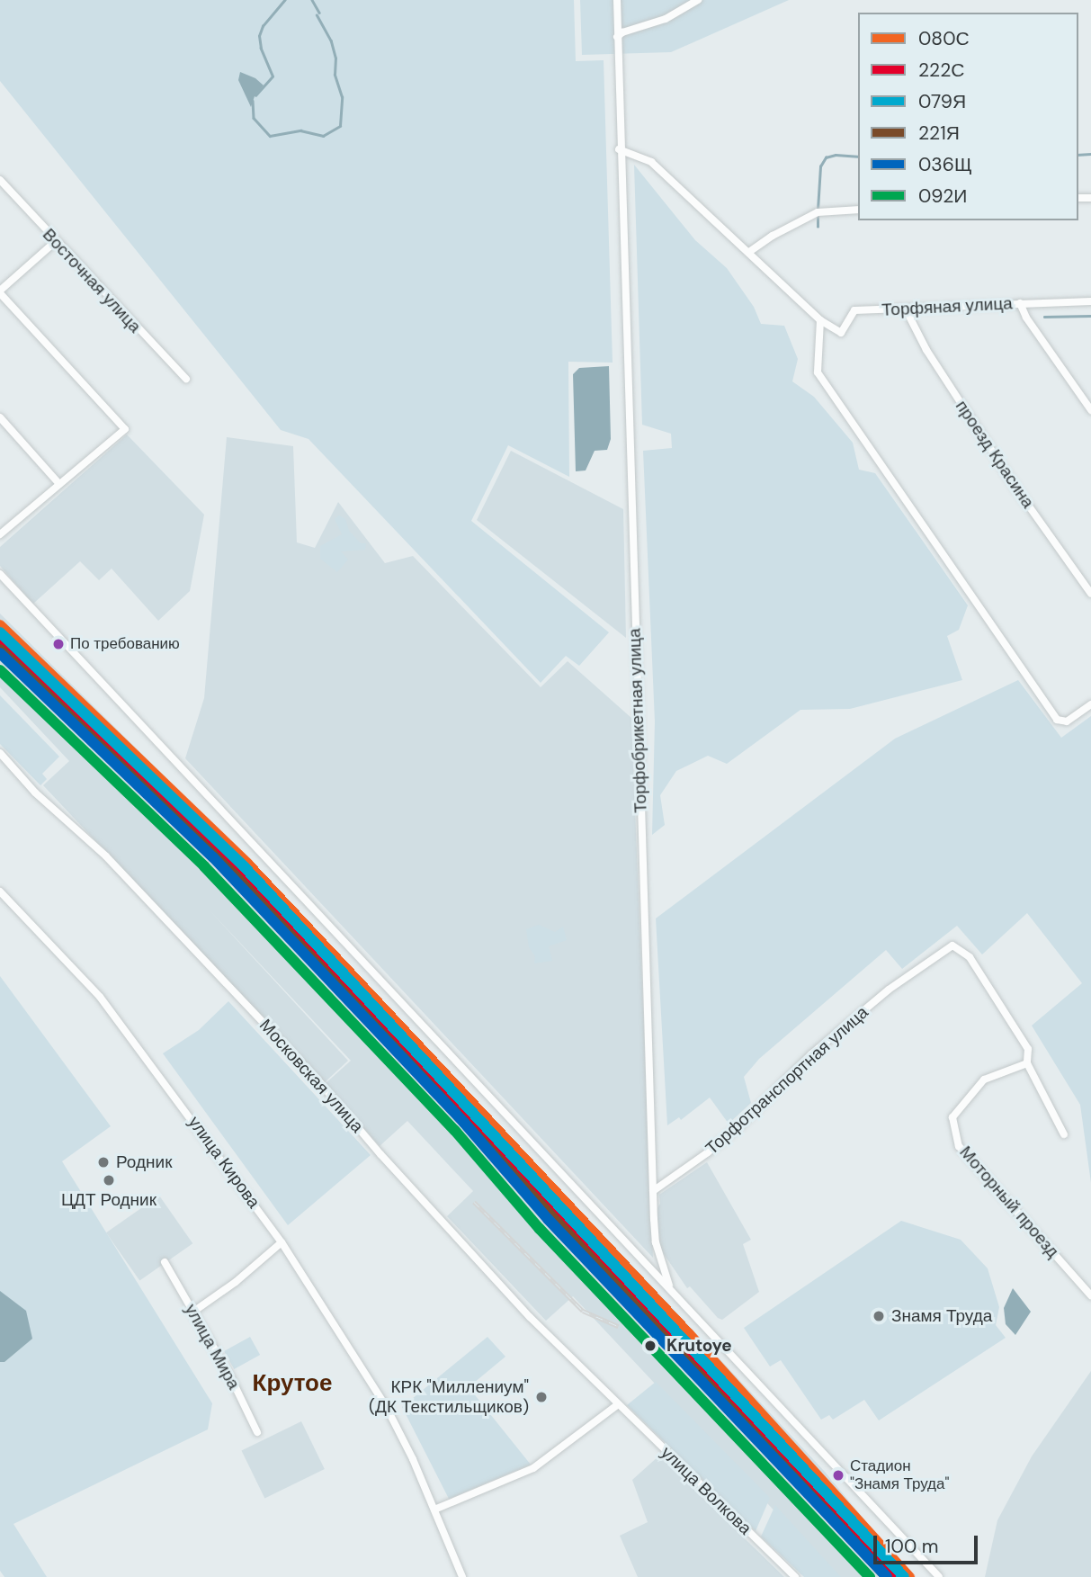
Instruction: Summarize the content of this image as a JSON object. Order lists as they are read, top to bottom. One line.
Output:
{"streets":{"street":["Восточная улица","Торфяная улица","проезд Красина","Торфобрикетная улица","Московская улица","Торфотранспортная улица","улица Кирова","Моторный проезд","улица Мира","улица Волкова"]},"crossings":[["Торфяная улица","проезд Красина"],["Торфобрикетная улица","Торфотранспортная улица"],["Московская улица","улица Волкова"],["Торфотранспортная улица","Моторный проезд"]],"districts":["Крутое"],"places":["По требованию","Родник","ЦДТ Родник","Знамя Труда","Krutoye","КРК \"Миллениум\" (ДК Текстильщиков)","Стадион \"Знамя Труда\""],"lines":["transit line 080С","transit line 079Я","transit line 222С","transit line 221Я","transit line 036Щ","transit line 092И"],"legend":["080С","222С","079Я","221Я","036Щ","092И"],"scale_bar":"100 m"}
